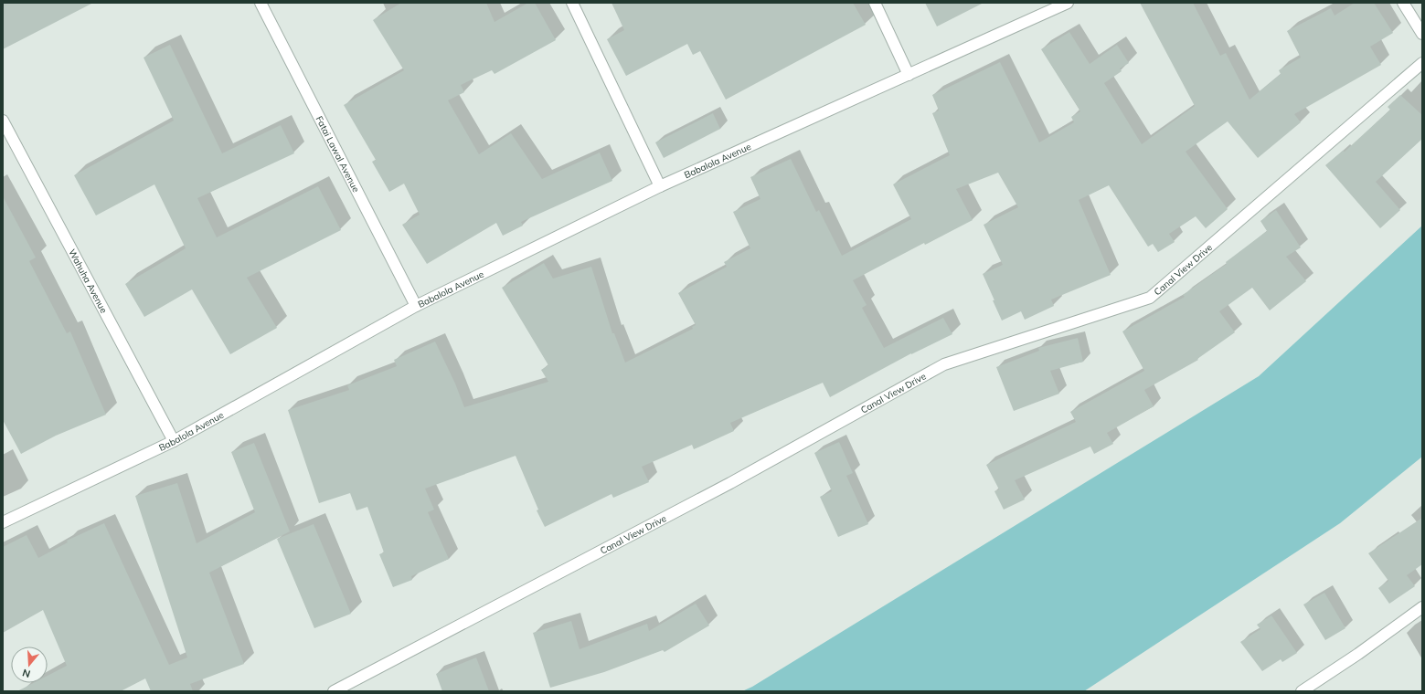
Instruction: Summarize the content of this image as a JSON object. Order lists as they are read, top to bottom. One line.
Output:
{"streets":{"street":["Fatai Lawal Avenue","Babalola Avenue","Canal View Drive","Wahuha Avenue"]},"crossings":[["Fatai Lawal Avenue","Babalola Avenue"],["Babalola Avenue","Wahuha Avenue"]],"north":"bottom"}
